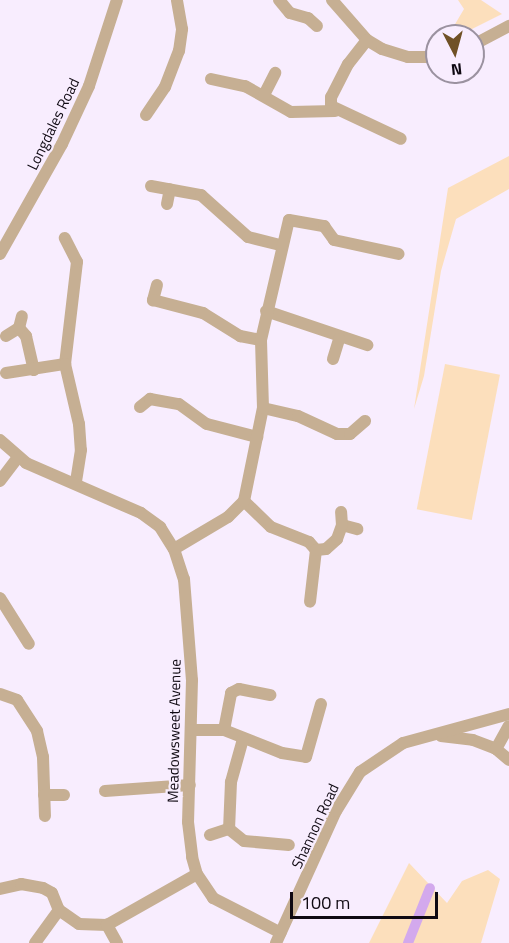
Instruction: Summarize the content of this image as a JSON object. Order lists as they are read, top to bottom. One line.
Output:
{"streets":{"street":["Longdales Road","Meadowsweet Avenue","Shannon Road"]},"crossings":[["Meadowsweet Avenue","Shannon Road"]],"scale_bar":"100 m","north":"bottom"}
